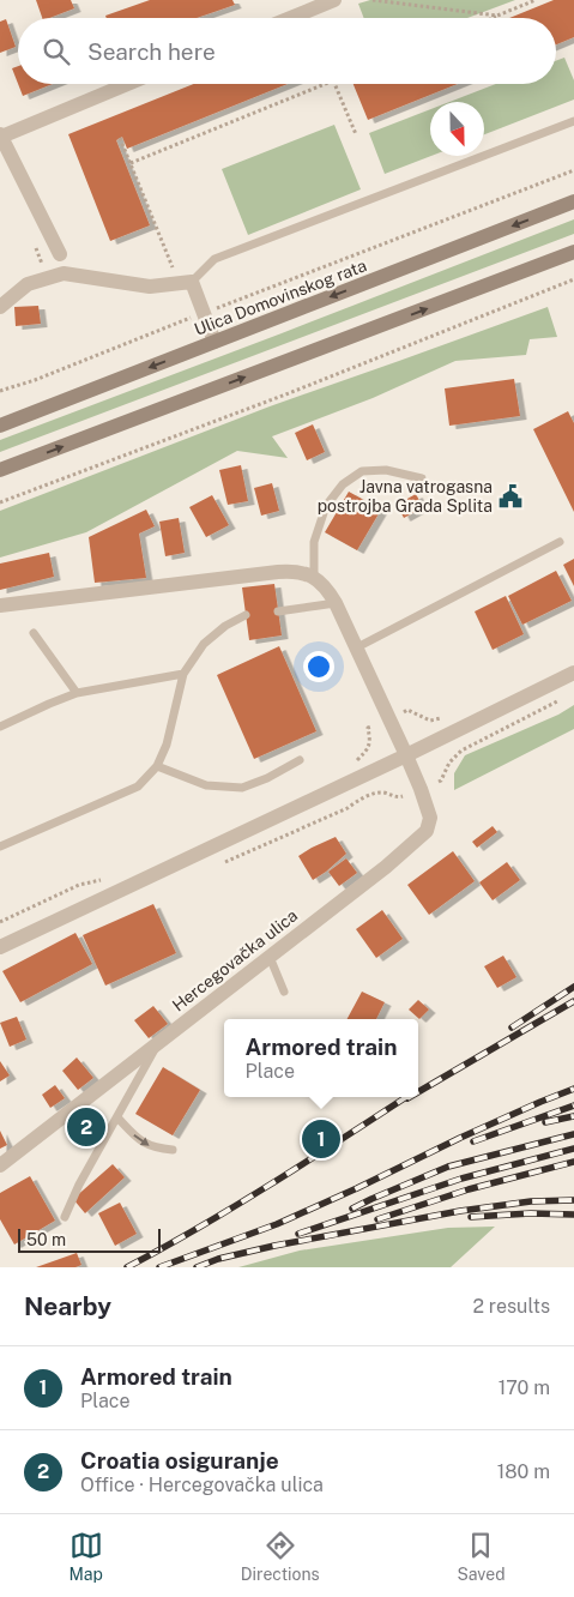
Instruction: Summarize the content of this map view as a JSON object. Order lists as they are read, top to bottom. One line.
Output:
{"streets":{"main road":["Ulica Domovinskog rata"],"street":["Hercegovačka ulica"]},"places":{"public building":["Javna vatrogasna postrojba Grada Splita"]},"scale_bar":"50 m","north":"bottom","page":{"search":"Search here","popup":["Armored train","Place"],"pins":["2","1"],"scale":"50 m","heading":["Nearby","2 results"],"list":[{"mark":"1","name":"Armored train","note":"Place","value":"170 m"},{"mark":"2","name":"Croatia osiguranje","note":"Office · Hercegovačka ulica","value":"180 m"}],"nav":["Map","Directions","Saved"]}}
